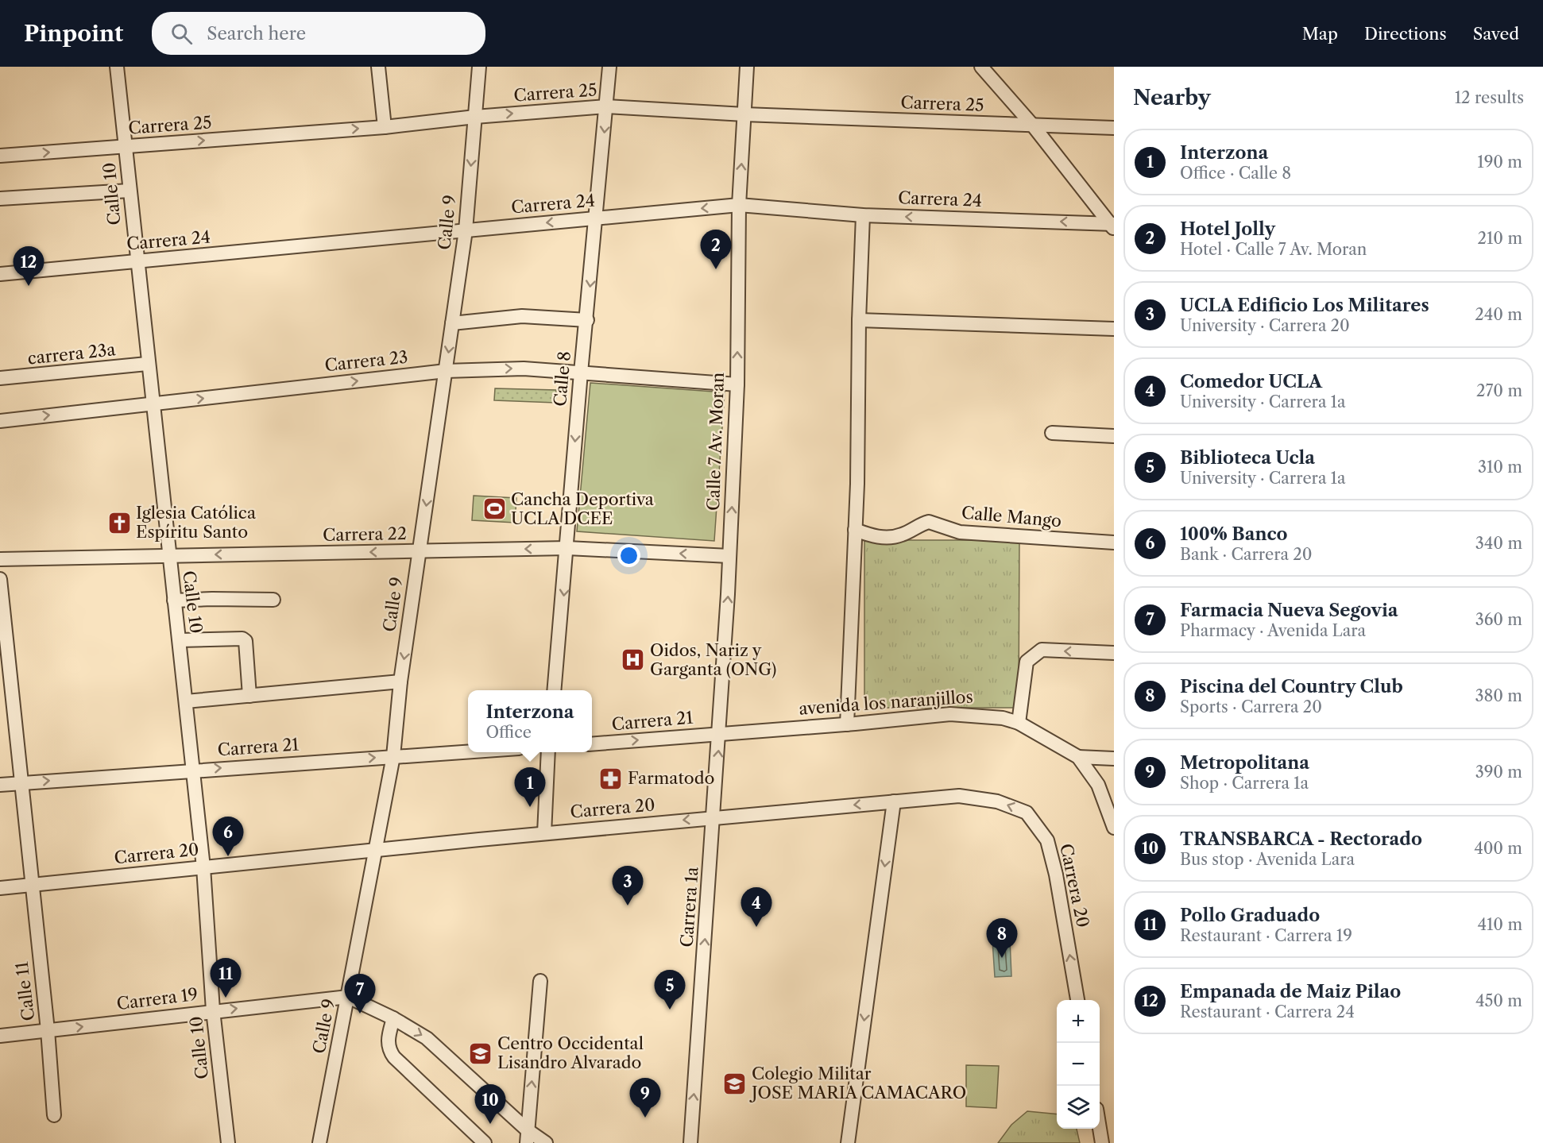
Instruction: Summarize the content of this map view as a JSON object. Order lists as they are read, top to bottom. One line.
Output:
{"streets":{"street":["Carrera 25","Calle 10","Carrera 24","Calle 9","carrera 23a","Carrera 23","Calle 8","Calle 7 Av. Moran","Calle Mango","Carrera 22","avenida los naranjillos","Carrera 21","Carrera 20","Carrera 1a","Calle 11","Carrera 19"]},"crossings":[["Carrera 25","Calle 10"],["Carrera 25","Calle 9"],["Carrera 25","Calle 8"],["Carrera 25","Calle 7 Av. Moran"],["Calle 10","Carrera 24"],["Calle 10","carrera 23a"],["Calle 10","Carrera 23"],["Calle 10","Carrera 22"],["Calle 10","Carrera 21"],["Calle 10","Carrera 20"],["Calle 10","Carrera 19"],["Carrera 24","Calle 9"],["Carrera 24","Calle 8"],["Carrera 24","Calle 7 Av. Moran"],["Calle 9","Carrera 23"],["Calle 9","Carrera 22"],["Calle 9","Carrera 21"],["Calle 9","Carrera 20"],["Calle 9","Carrera 19"],["Carrera 23","Calle 8"],["Carrera 23","Calle 7 Av. Moran"],["Calle 8","Carrera 22"],["Calle 7 Av. Moran","Carrera 22"],["Calle 7 Av. Moran","avenida los naranjillos"],["Calle 7 Av. Moran","Carrera 21"],["Calle 7 Av. Moran","Carrera 20"],["Calle 7 Av. Moran","Carrera 1a"],["avenida los naranjillos","Carrera 21"],["Carrera 21","Calle 11"],["Carrera 20","Carrera 1a"],["Carrera 20","Calle 11"],["Calle 11","Carrera 19"]],"one_way":["Carrera 25","Calle 9","Carrera 23","Calle 8","Calle 7 Av. Moran","Carrera 22","Carrera 20","Carrera 1a","Carrera 19"],"places":{"sports":["Cancha Deportiva UCLA DCEE"],"church":["Iglesia Católica Espíritu Santo"],"hospital":["Oidos, Nariz y Garganta (ONG)"],"pharmacy":["Farmatodo"],"school or university":["Centro Occidental Lisandro Alvarado","Colegio Militar JOSE MARIA CAMACARO"]},"page":{"header":"Pinpoint","search":"Search here","nav":["Map","Directions","Saved"],"heading":["Nearby","12 results"],"list":[{"mark":"1","name":"Interzona","note":"Office · Calle 8","value":"190 m"},{"mark":"2","name":"Hotel Jolly","note":"Hotel · Calle 7 Av. Moran","value":"210 m"},{"mark":"3","name":"UCLA Edificio Los Militares","note":"University · Carrera 20","value":"240 m"},{"mark":"4","name":"Comedor UCLA","note":"University · Carrera 1a","value":"270 m"},{"mark":"5","name":"Biblioteca Ucla","note":"University · Carrera 1a","value":"310 m"},{"mark":"6","name":"100% Banco","note":"Bank · Carrera 20","value":"340 m"},{"mark":"7","name":"Farmacia Nueva Segovia","note":"Pharmacy · Avenida Lara","value":"360 m"},{"mark":"8","name":"Piscina del Country Club","note":"Sports · Carrera 20","value":"380 m"},{"mark":"9","name":"Metropolitana","note":"Shop · Carrera 1a","value":"390 m"},{"mark":"10","name":"TRANSBARCA - Rectorado","note":"Bus stop · Avenida Lara","value":"400 m"},{"mark":"11","name":"Pollo Graduado","note":"Restaurant · Carrera 19","value":"410 m"},{"mark":"12","name":"Empanada de Maiz Pilao","note":"Restaurant · Carrera 24","value":"450 m"}],"pins":["2","12","1","6","3","4","8","11","5","7","9","10"],"popup":["Interzona","Office"],"map_buttons":["+","−"]}}
